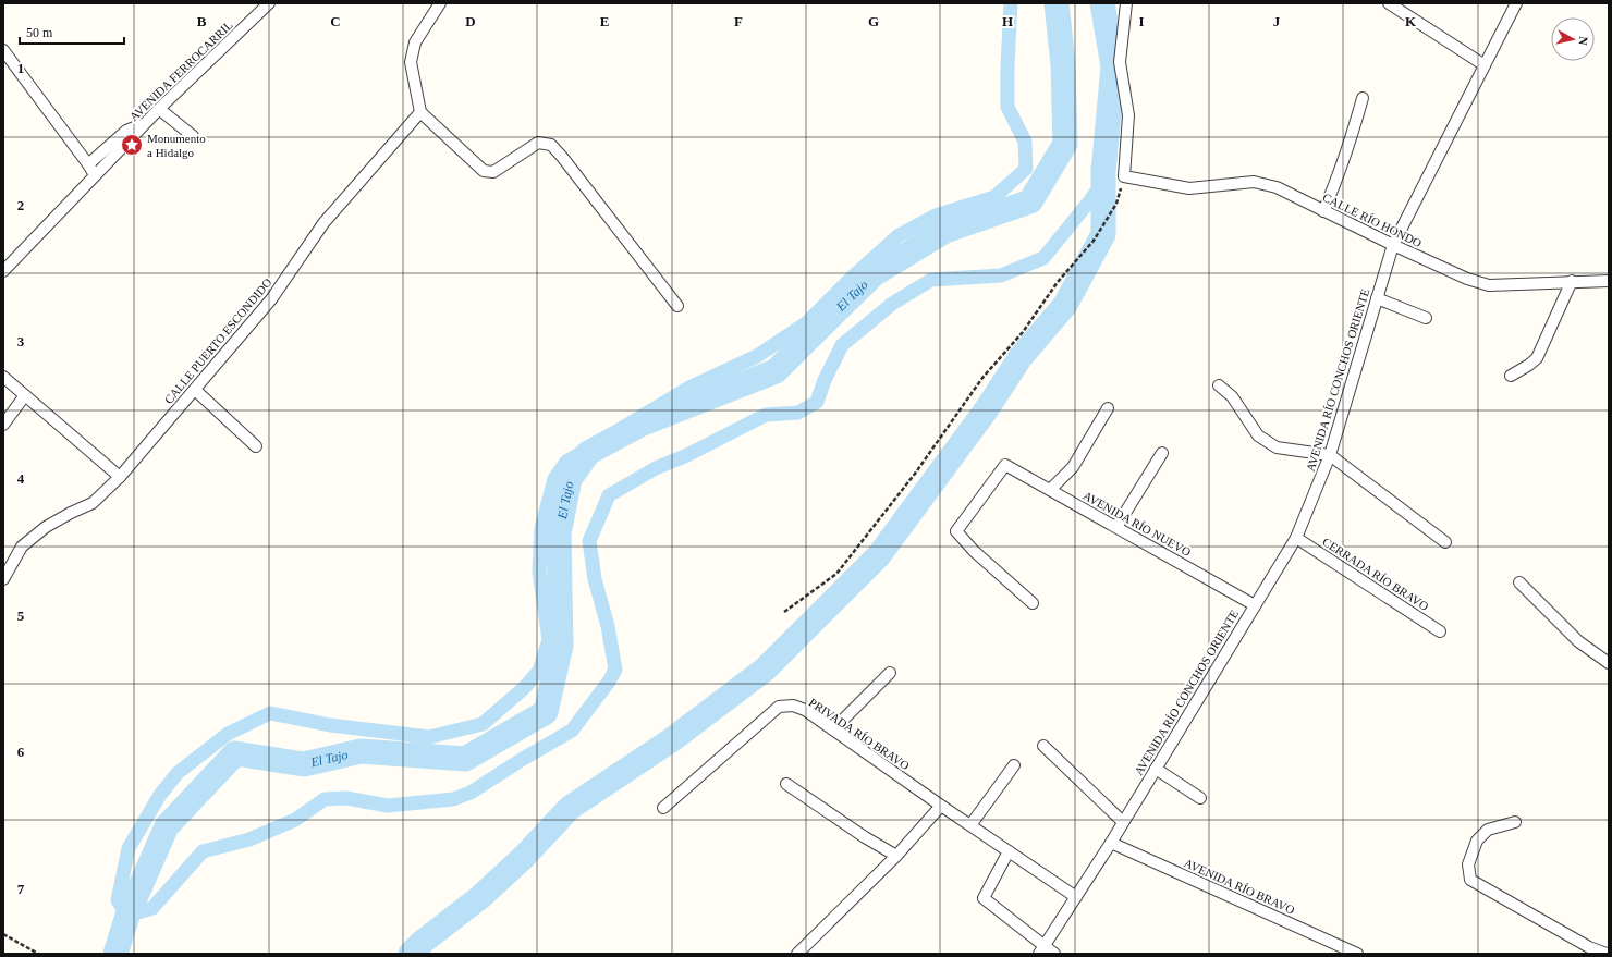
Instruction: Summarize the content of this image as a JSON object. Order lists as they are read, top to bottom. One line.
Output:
{"streets":{"street":["AVENIDA FERROCARRIL","CALLE RÍO HONDO","CALLE PUERTO ESCONDIDO","AVENIDA RÍO CONCHOS ORIENTE","AVENIDA RÍO NUEVO","CERRADA RÍO BRAVO","PRIVADA RÍO BRAVO","AVENIDA RÍO BRAVO"]},"crossings":[["CALLE RÍO HONDO","AVENIDA RÍO CONCHOS ORIENTE"],["AVENIDA RÍO CONCHOS ORIENTE","AVENIDA RÍO NUEVO"],["AVENIDA RÍO CONCHOS ORIENTE","CERRADA RÍO BRAVO"],["AVENIDA RÍO CONCHOS ORIENTE","PRIVADA RÍO BRAVO"],["AVENIDA RÍO CONCHOS ORIENTE","AVENIDA RÍO BRAVO"]],"water":["El Tajo"],"places":{"place":["Monumento a Hidalgo"]},"scale_bar":"50 m","north":"right","grid":{"columns":["B","C","D","E","F","G","H","I","J","K"],"rows":["1","2","3","4","5","6","7"]}}
